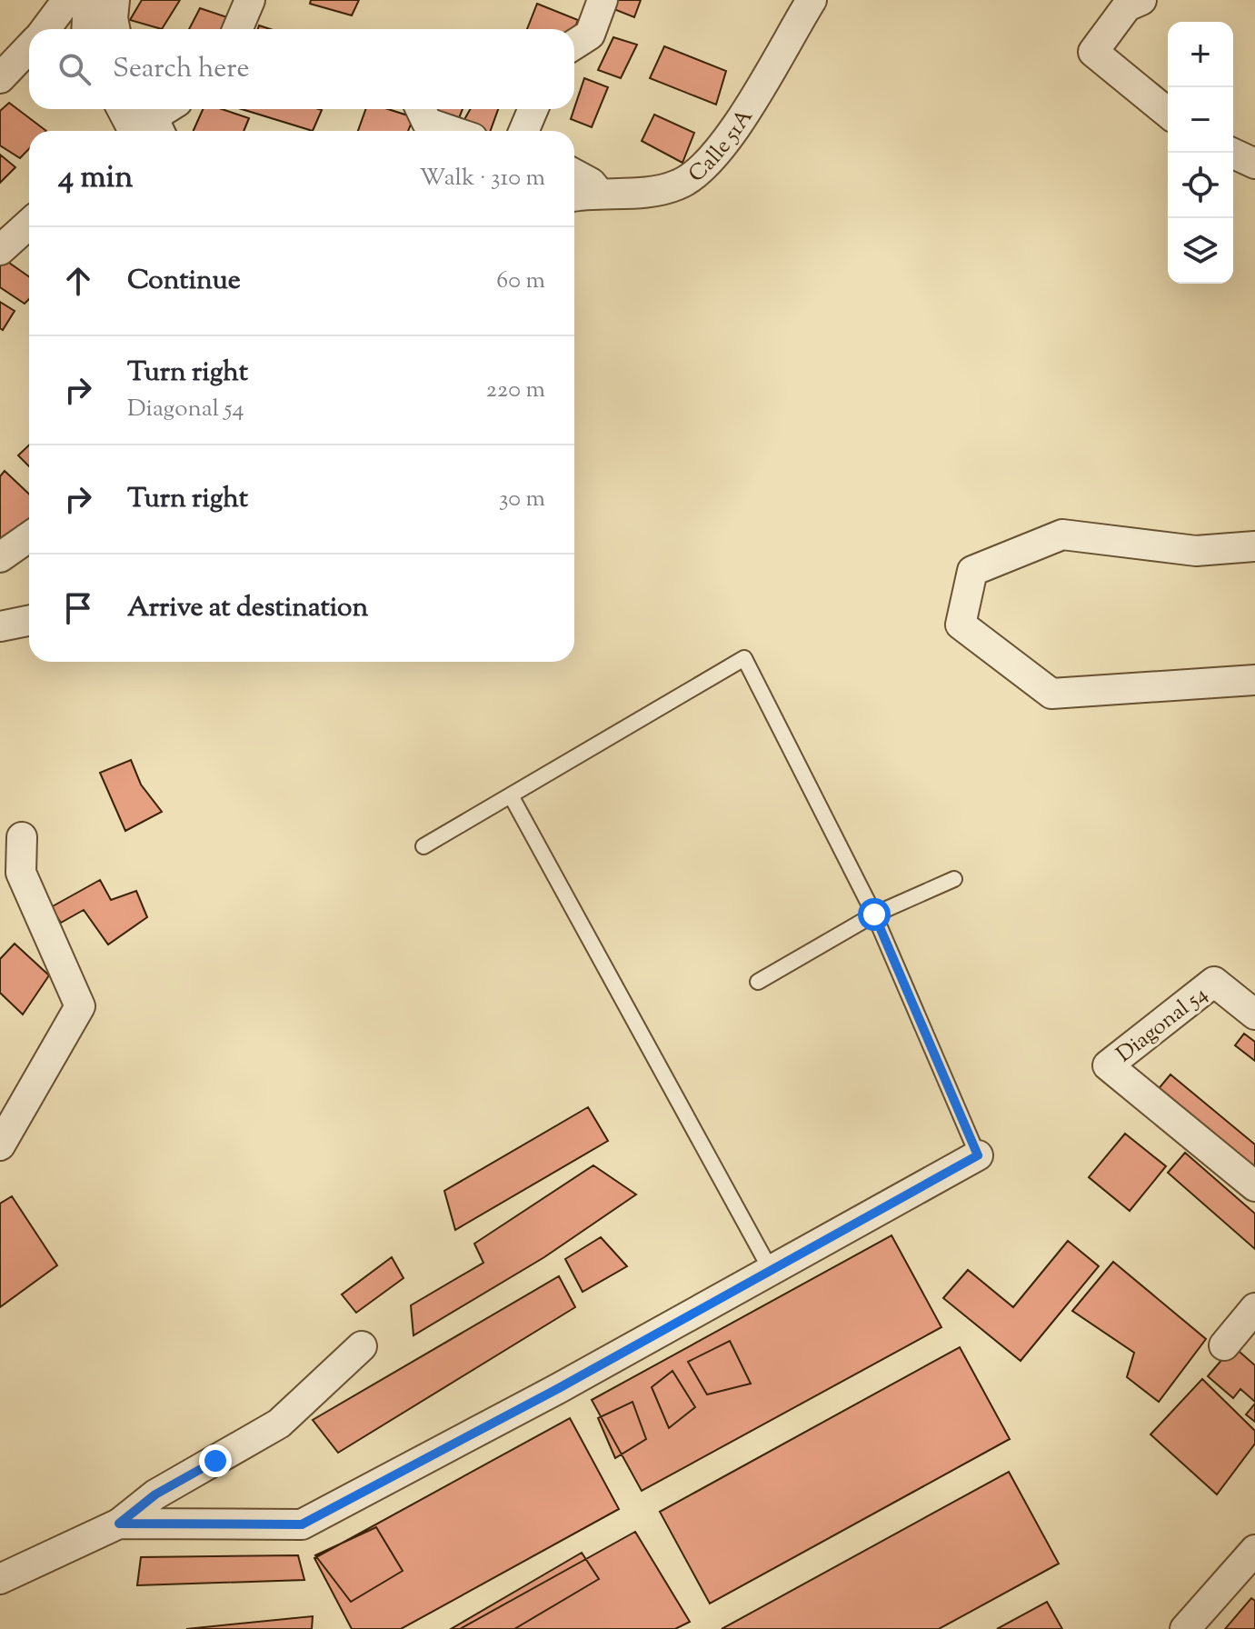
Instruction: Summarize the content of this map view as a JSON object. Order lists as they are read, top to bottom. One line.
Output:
{"streets":{"street":["Calle 51A","Diagonal 54"]},"page":{"map_buttons":["+","−"],"search":"Search here","heading":["4 min","Walk · 310 m"],"list":[["Continue","60 m"],["Turn right","Diagonal 54","220 m"],["Turn right","30 m"],"Arrive at destination"]}}
